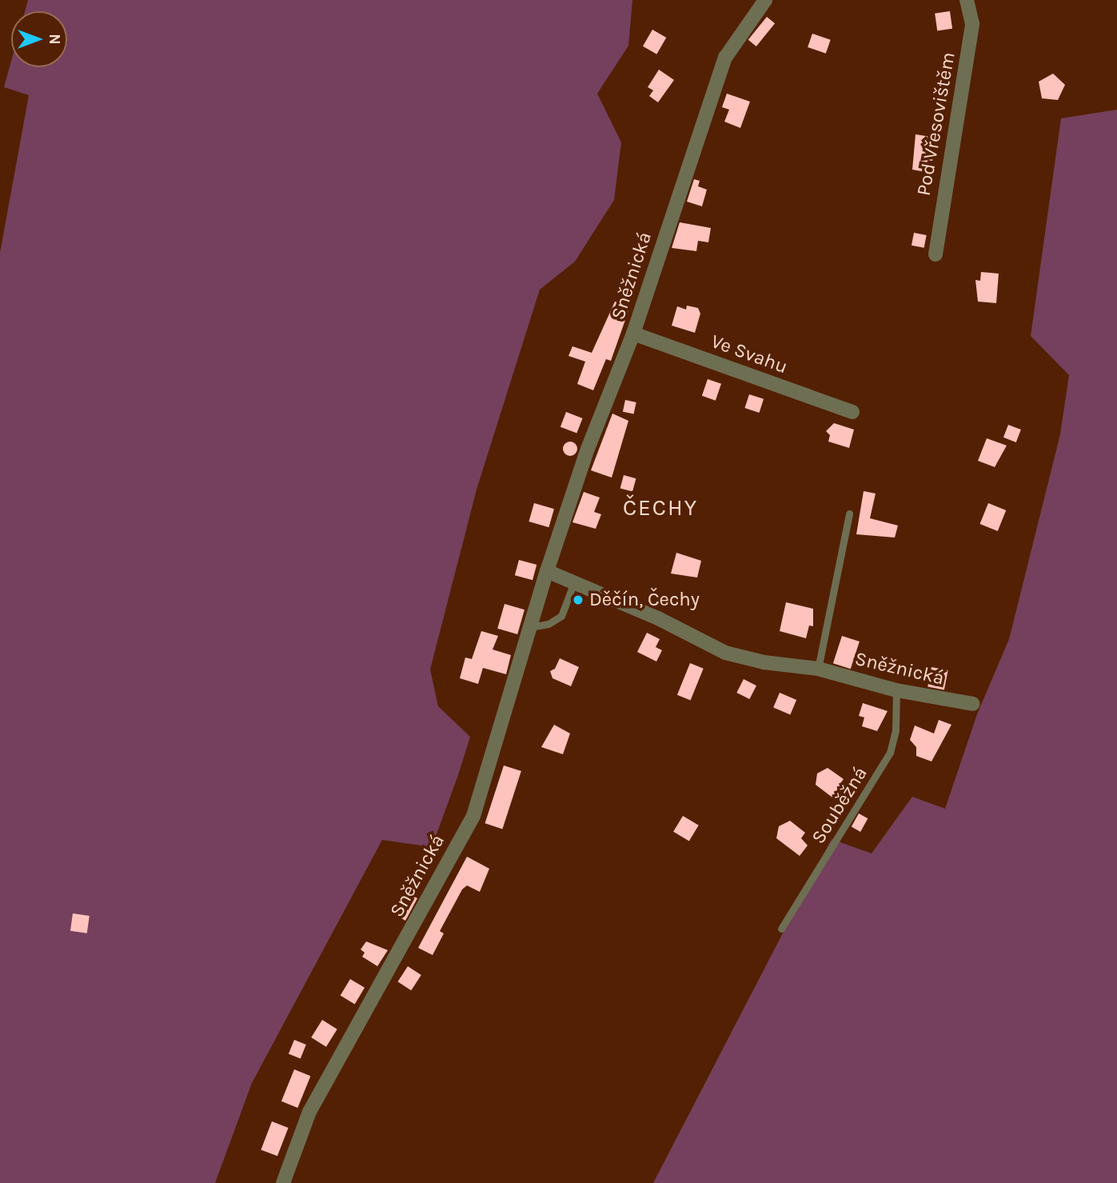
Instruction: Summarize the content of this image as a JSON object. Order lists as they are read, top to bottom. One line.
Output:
{"streets":{"street":["Pod Vřesovištěm","Sněžnická","Ve Svahu"],"lane":["Souběžná"]},"crossings":[["Sněžnická","Ve Svahu"],["Sněžnická","Souběžná"]],"districts":["ČECHY"],"places":["Děčín, Čechy"],"north":"right"}
